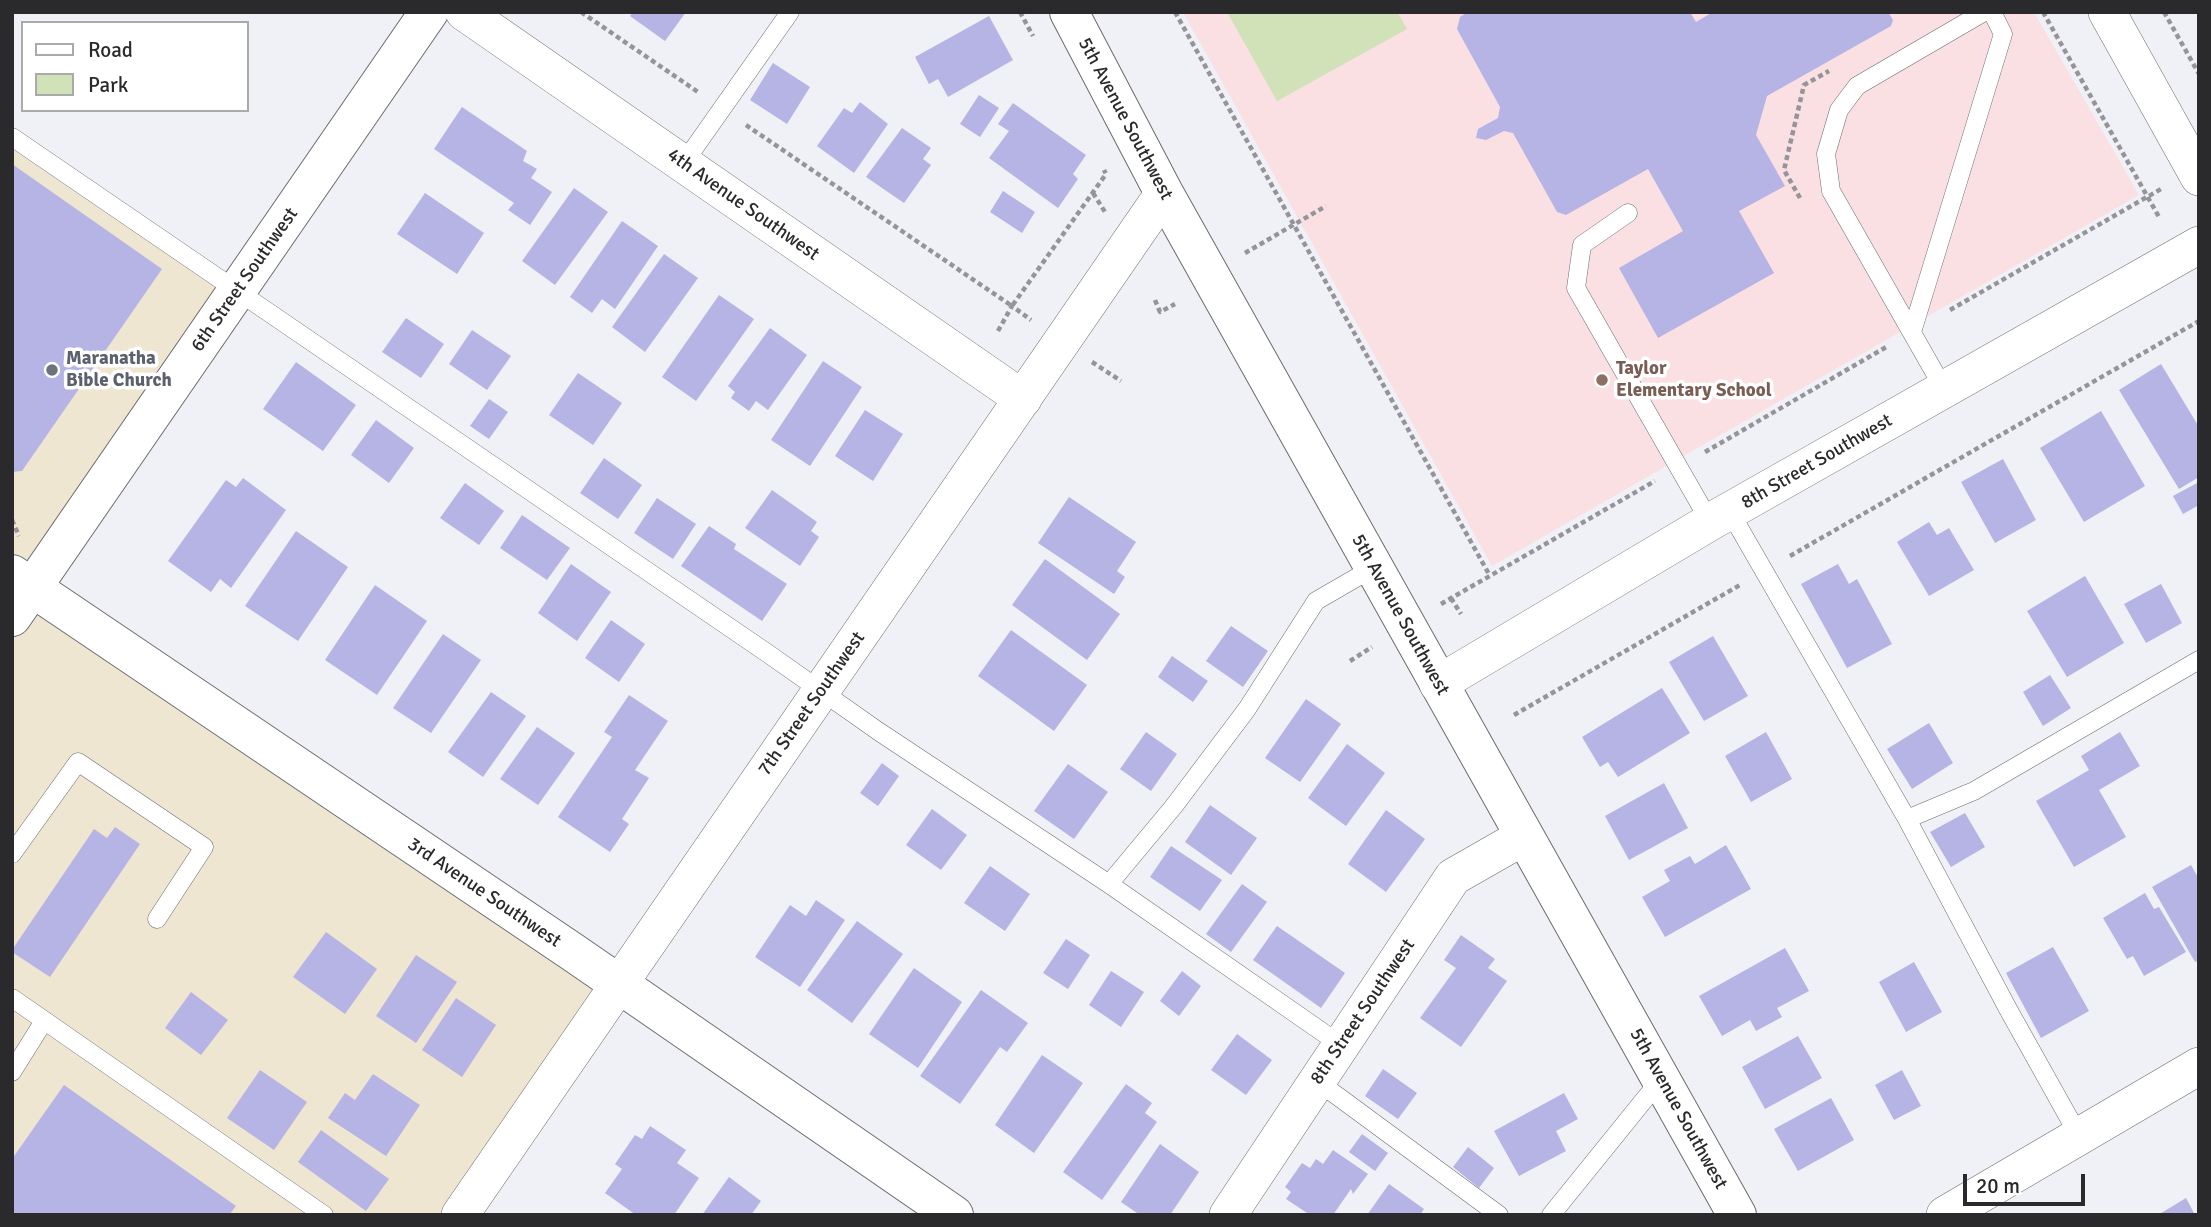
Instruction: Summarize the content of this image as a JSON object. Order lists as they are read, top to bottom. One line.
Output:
{"streets":{"main road":["5th Avenue Southwest","6th Street Southwest","3rd Avenue Southwest"],"street":["4th Avenue Southwest","8th Street Southwest","7th Street Southwest"]},"crossings":[["5th Avenue Southwest","8th Street Southwest"],["5th Avenue Southwest","7th Street Southwest"],["4th Avenue Southwest","7th Street Southwest"],["6th Street Southwest","3rd Avenue Southwest"],["7th Street Southwest","3rd Avenue Southwest"]],"places":["Maranatha Bible Church","Taylor Elementary School"],"legend":["Road","Park"],"scale_bar":"20 m"}
